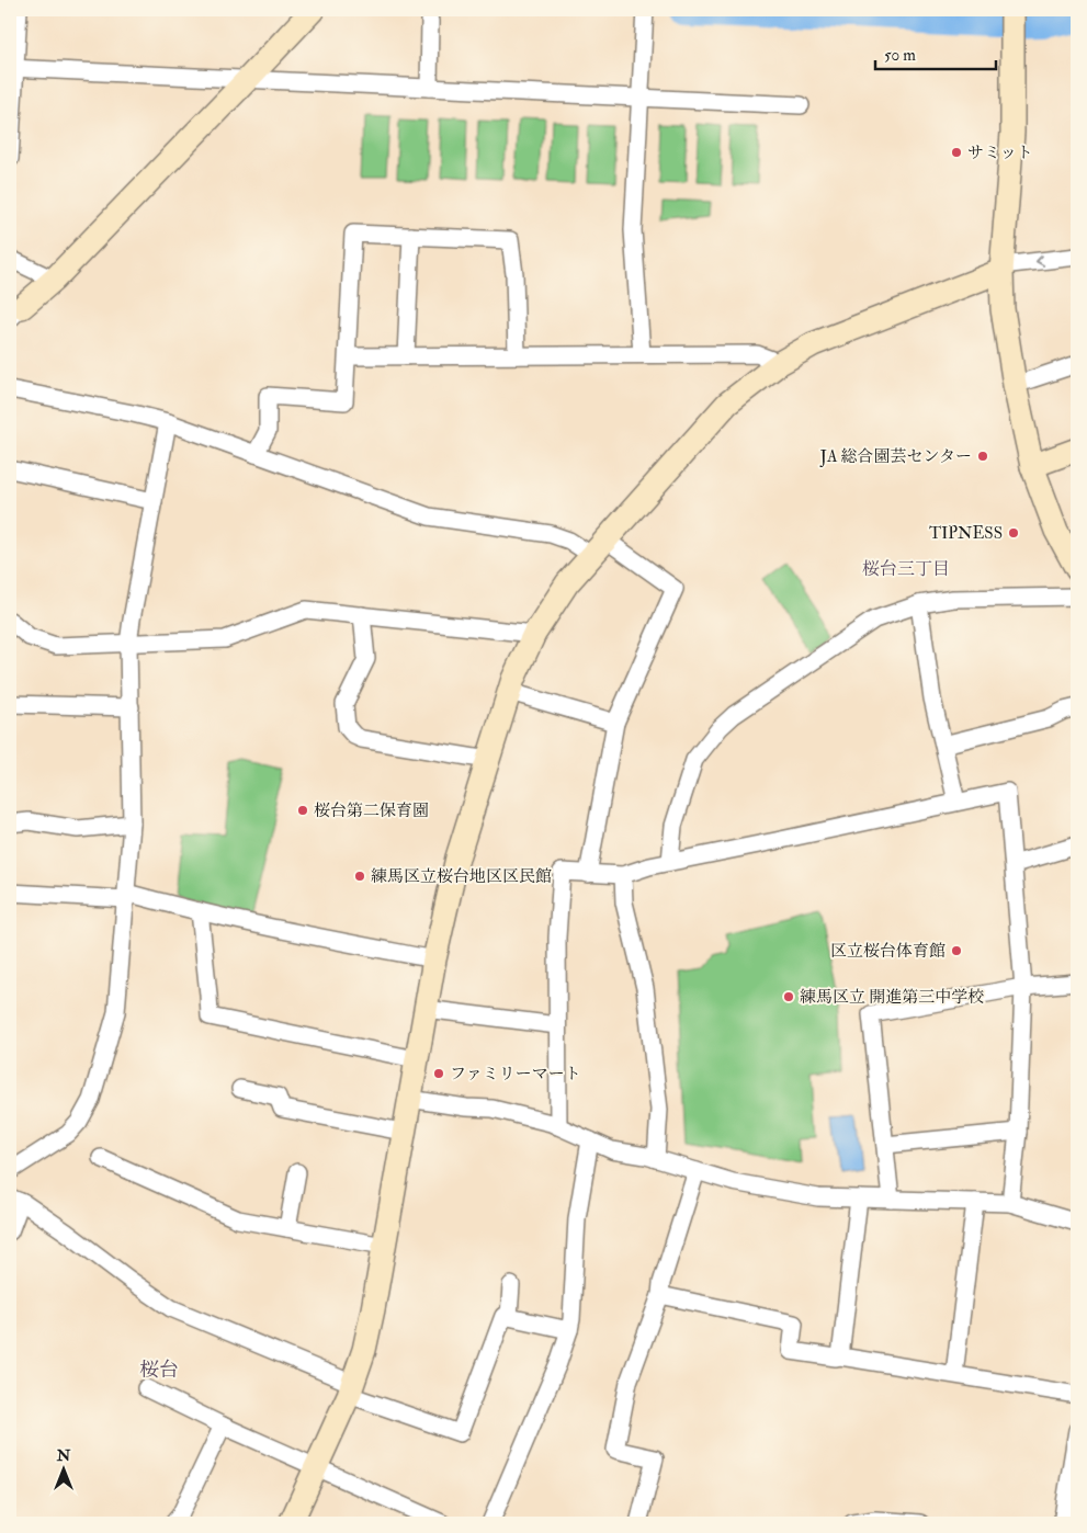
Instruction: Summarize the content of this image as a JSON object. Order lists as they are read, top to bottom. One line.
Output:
{"districts":["桜台三丁目","桜台"],"places":["サミット","JA 総合園芸センター","TIPNESS","桜台第二保育園","練馬区立桜台地区区民館","区立桜台体育館","練馬区立 開進第三中学校","ファミリーマート"],"scale_bar":"50 m","north":"top"}
